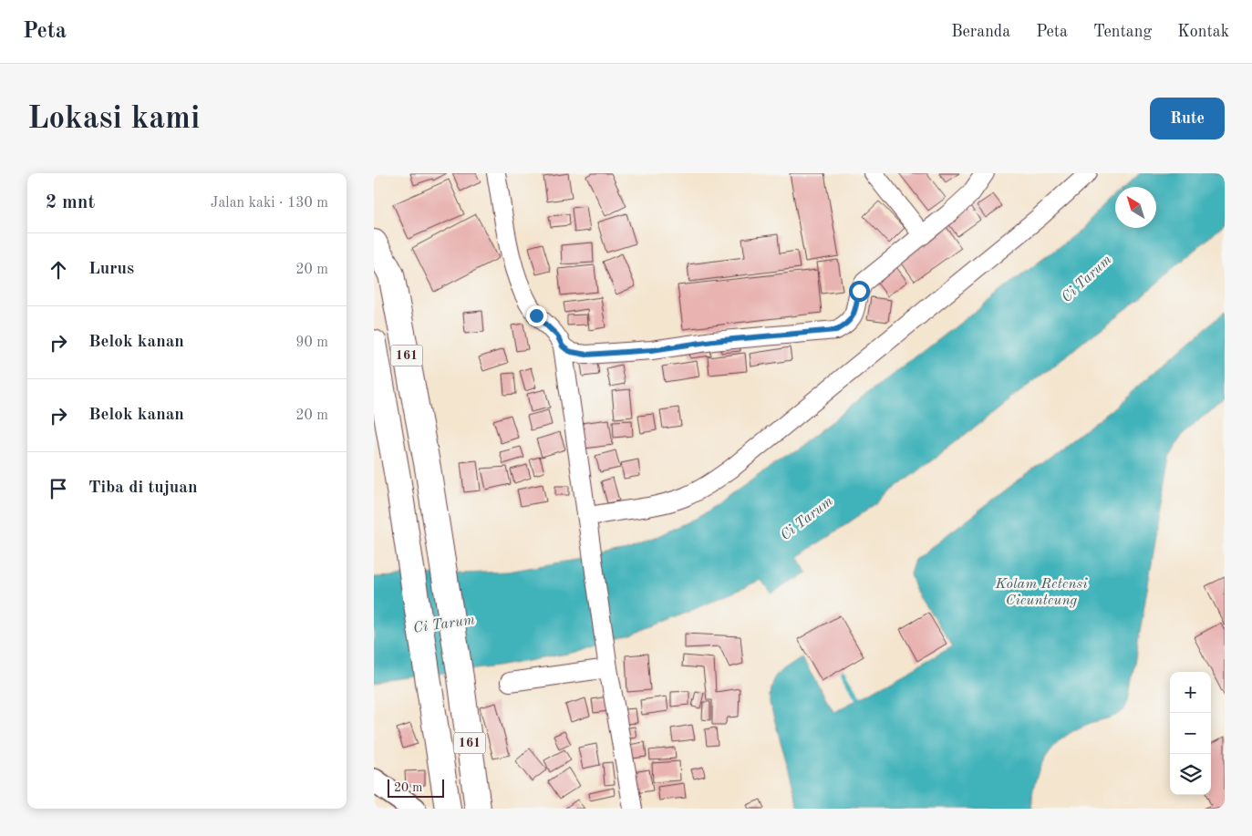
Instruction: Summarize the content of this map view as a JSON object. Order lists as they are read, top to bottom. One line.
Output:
{"streets":{"main road":["161"]},"water":["Ci Tarum","Kolam Retensi Cieunteung"],"scale_bar":"20 m","north":"top left","page":{"header":"Peta","nav":["Beranda","Peta","Tentang","Kontak"],"buttons":"Rute","title":"Lokasi kami","heading":["2 mnt","Jalan kaki · 130 m"],"list":[["Lurus","20 m"],["Belok kanan","90 m"],["Belok kanan","20 m"],"Tiba di tujuan"],"map_buttons":["+","−"],"scale":"20 m"}}
